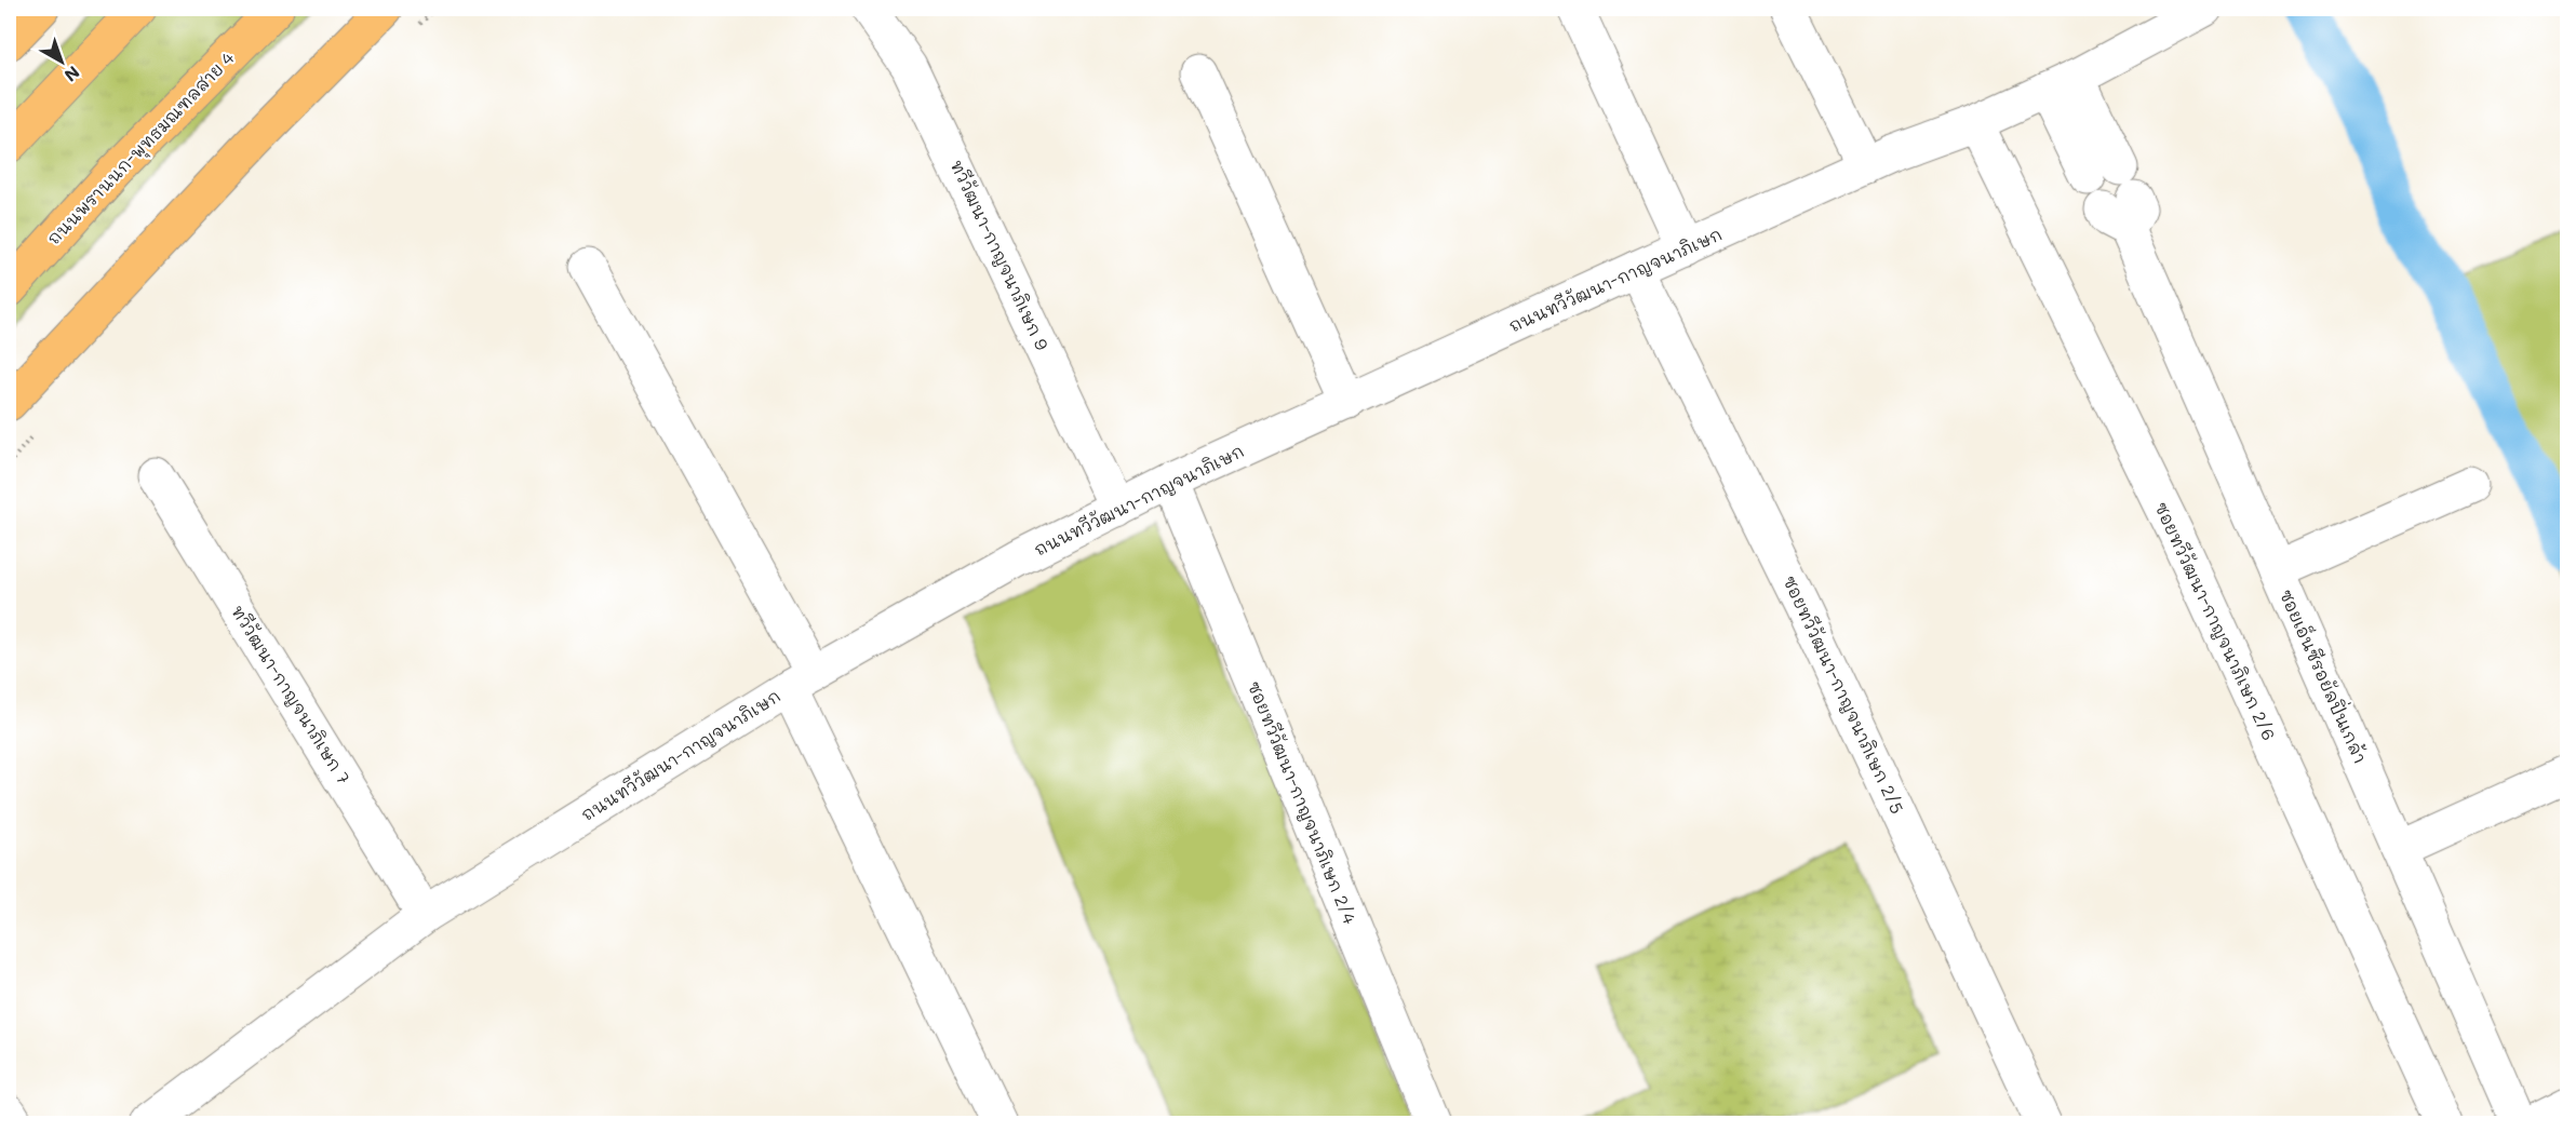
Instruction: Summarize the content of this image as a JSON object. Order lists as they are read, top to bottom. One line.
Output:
{"streets":{"main road":["ถนนพรานนก-พุทธมณฑลสาย 4"],"street":["ทวีวัฒนา-กาญจนาภิเษก 9","ถนนทวีวัฒนา-กาญจนาภิเษก","ซอยทวีวัฒนา-กาญจนาภิเษก 2/6","ซอยเอ็นซีรอยัลปิ่นเกล้า","ทวีวัฒนา-กาญจนาภิเษก 7","ซอยทวีวัฒนา-กาญจนาภิเษก 2/5","ซอยทวีวัฒนา-กาญจนาภิเษก 2/4"]},"crossings":[["ทวีวัฒนา-กาญจนาภิเษก 9","ถนนทวีวัฒนา-กาญจนาภิเษก"],["ถนนทวีวัฒนา-กาญจนาภิเษก","ซอยทวีวัฒนา-กาญจนาภิเษก 2/6"],["ถนนทวีวัฒนา-กาญจนาภิเษก","ซอยเอ็นซีรอยัลปิ่นเกล้า"],["ถนนทวีวัฒนา-กาญจนาภิเษก","ทวีวัฒนา-กาญจนาภิเษก 7"],["ถนนทวีวัฒนา-กาญจนาภิเษก","ซอยทวีวัฒนา-กาญจนาภิเษก 2/5"],["ถนนทวีวัฒนา-กาญจนาภิเษก","ซอยทวีวัฒนา-กาญจนาภิเษก 2/4"]],"north":"bottom right"}
